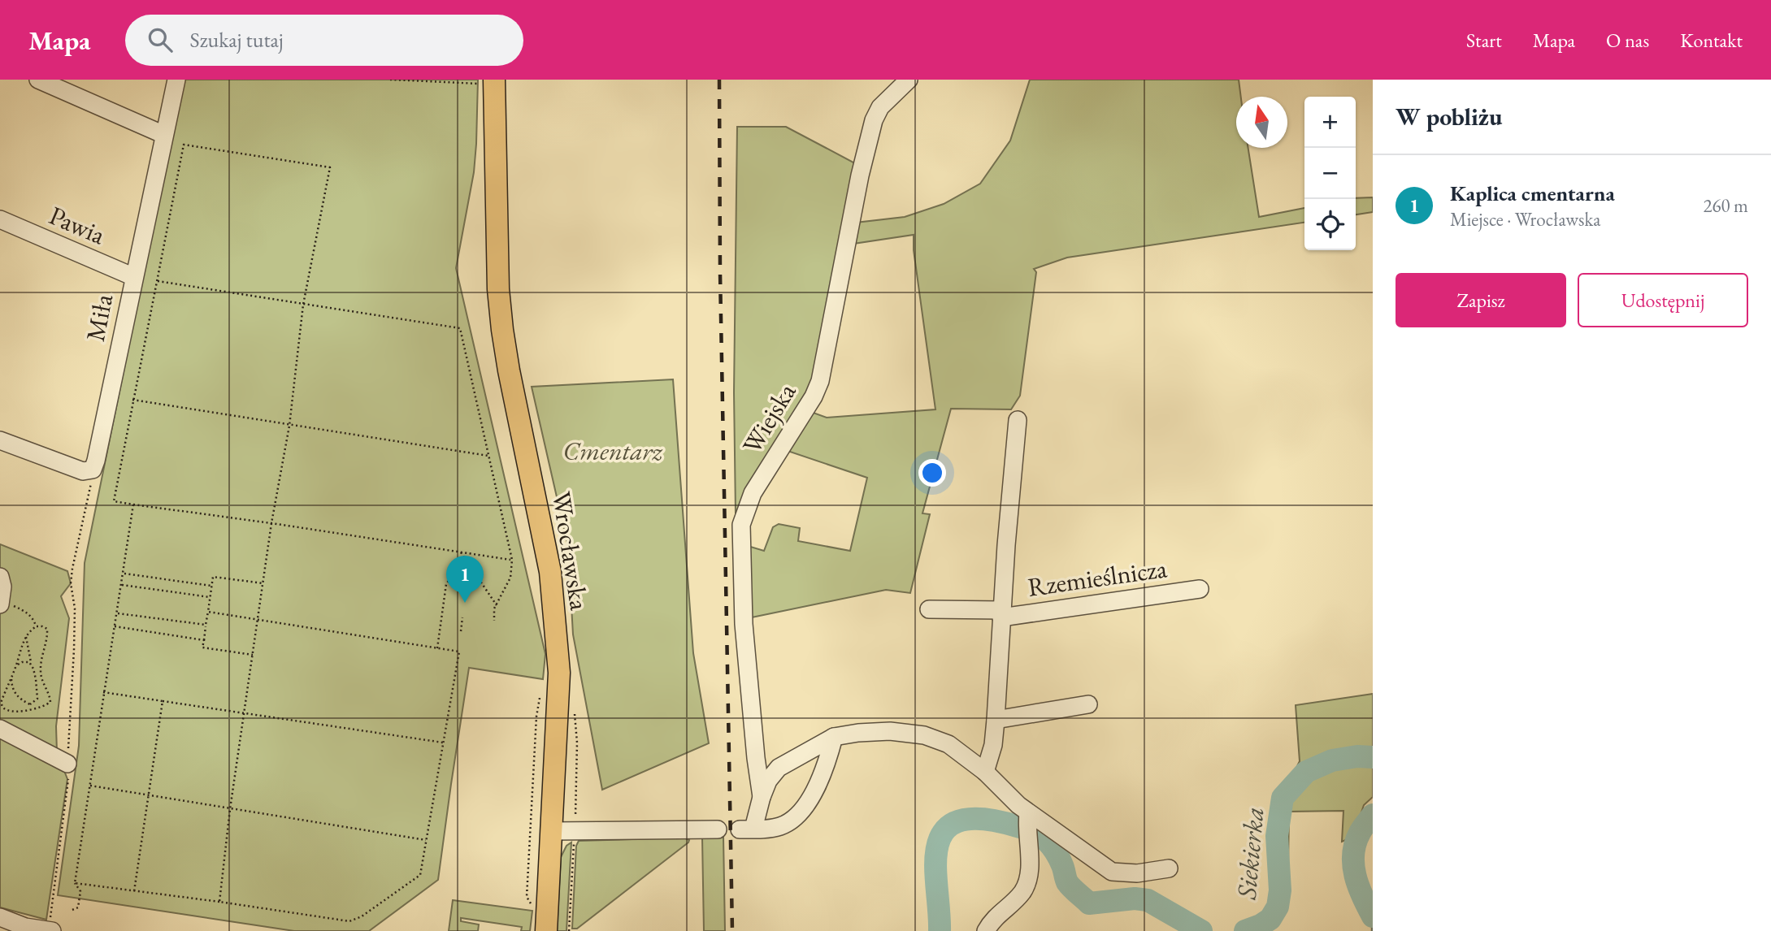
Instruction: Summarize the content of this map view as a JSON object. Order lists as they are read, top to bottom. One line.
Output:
{"streets":{"main road":["Wrocławska"],"street":["Pawia","Miła","Wiejska","Rzemieślnicza"]},"crossings":[["Pawia","Miła"]],"water":["Siekierka"],"parks":["Cmentarz"],"north":"top","page":{"header":"Mapa","search":"Szukaj tutaj","nav":["Start","Mapa","O nas","Kontakt"],"heading":"W pobliżu","map_buttons":["+","−"],"list":[{"mark":"1","name":"Kaplica cmentarna","note":"Miejsce · Wrocławska","value":"260 m"}],"buttons":["Zapisz","Udostępnij"],"pins":"1"}}
